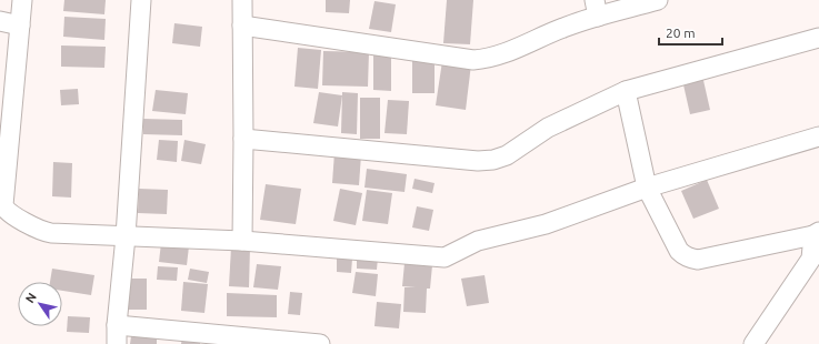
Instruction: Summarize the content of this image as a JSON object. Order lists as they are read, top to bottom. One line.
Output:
{"scale_bar":"20 m","north":"top left"}
